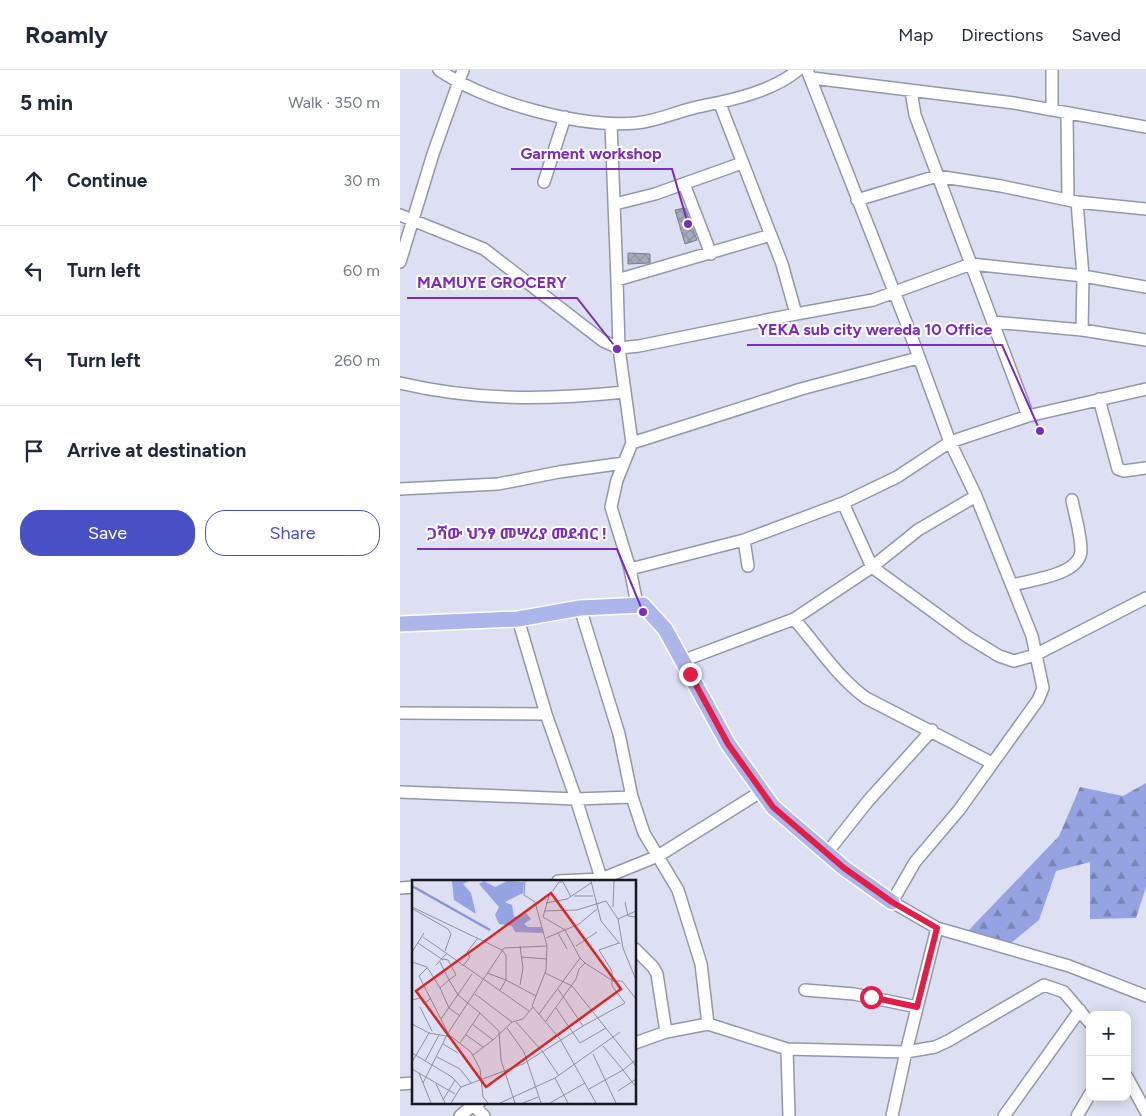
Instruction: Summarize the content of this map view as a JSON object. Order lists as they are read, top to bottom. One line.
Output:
{"places":["Garment workshop","MAMUYE GROCERY","YEKA sub city wereda 10 Office","ጋሻው ህንፃ መሣሪያ መደብር !"],"page":{"header":"Roamly","nav":["Map","Directions","Saved"],"heading":["5 min","Walk · 350 m"],"list":[["Continue","30 m"],["Turn left","60 m"],["Turn left","260 m"],"Arrive at destination"],"buttons":["Save","Share"],"map_buttons":["+","−"]}}
